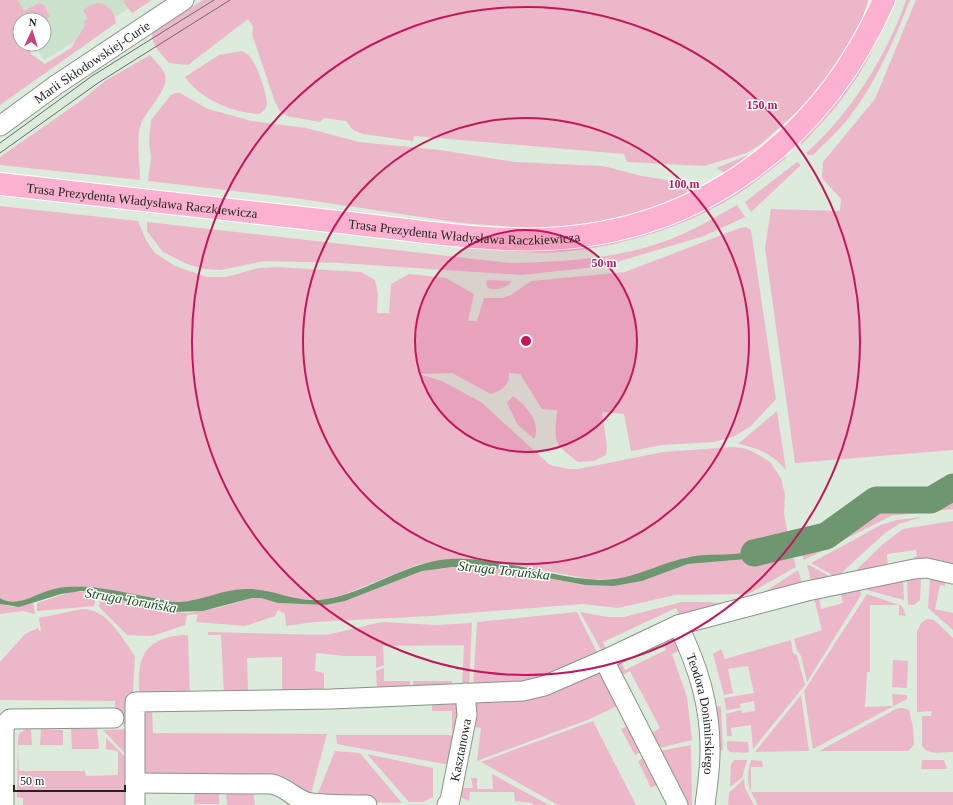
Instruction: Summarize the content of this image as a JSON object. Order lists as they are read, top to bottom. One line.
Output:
{"streets":{"main road":["Trasa Prezydenta Władysława Raczkiewicza"],"street":["Marii Skłodowskiej-Curie","Teodora Donimirskiego","Kasztanowa"]},"water":["Struga Toruńska"],"scale_bar":"50 m","north":"top","rings":["150 m","100 m","50 m"]}
